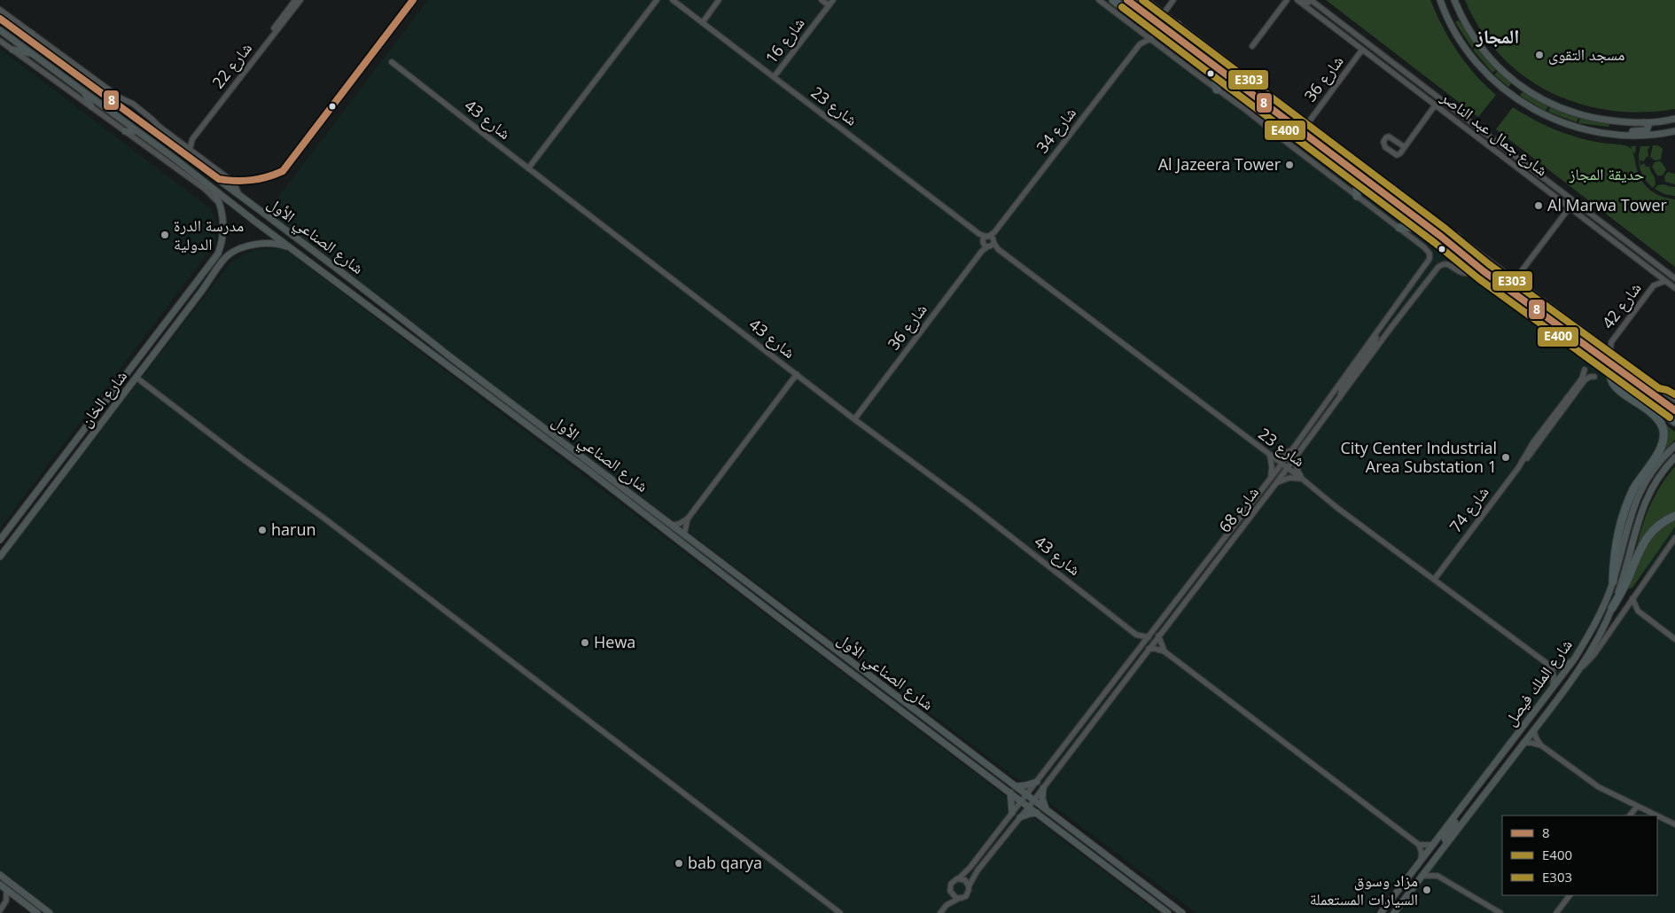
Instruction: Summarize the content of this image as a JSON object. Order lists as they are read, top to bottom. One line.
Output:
{"streets":{"main road":["شارع الصناعي الأول","شارع الخان","شارع الملك فيصل"],"street":["شارع 16","شارع 22","شارع 36","شارع 23","شارع 43","شارع 34","شارع جمال عبد الناصر","شارع 42","شارع 68","شارع 74"]},"crossings":[["شارع 16","شارع 23"],["شارع 36","شارع 23"],["شارع 36","شارع 43"],["شارع 36","شارع 34"],["شارع 36","شارع جمال عبد الناصر"],["شارع 23","شارع 34"],["شارع 23","شارع 68"],["شارع 23","شارع 74"],["شارع 43","شارع 68"],["شارع جمال عبد الناصر","شارع 42"],["شارع الصناعي الأول","شارع الخان"],["شارع الصناعي الأول","شارع 68"]],"districts":["المجاز"],"parks":["حديقة المجاز"],"places":["مسجد التقوى","Al Jazeera Tower","Al Marwa Tower","مدرسة الدرة الدولية","City Center Industrial Area Substation 1","harun","Hewa","bab qarya","مزاد وسوق السيارات المستعملة"],"lines":["transit line 8","transit line E303","transit line E400"],"legend":["8","E400","E303"]}
